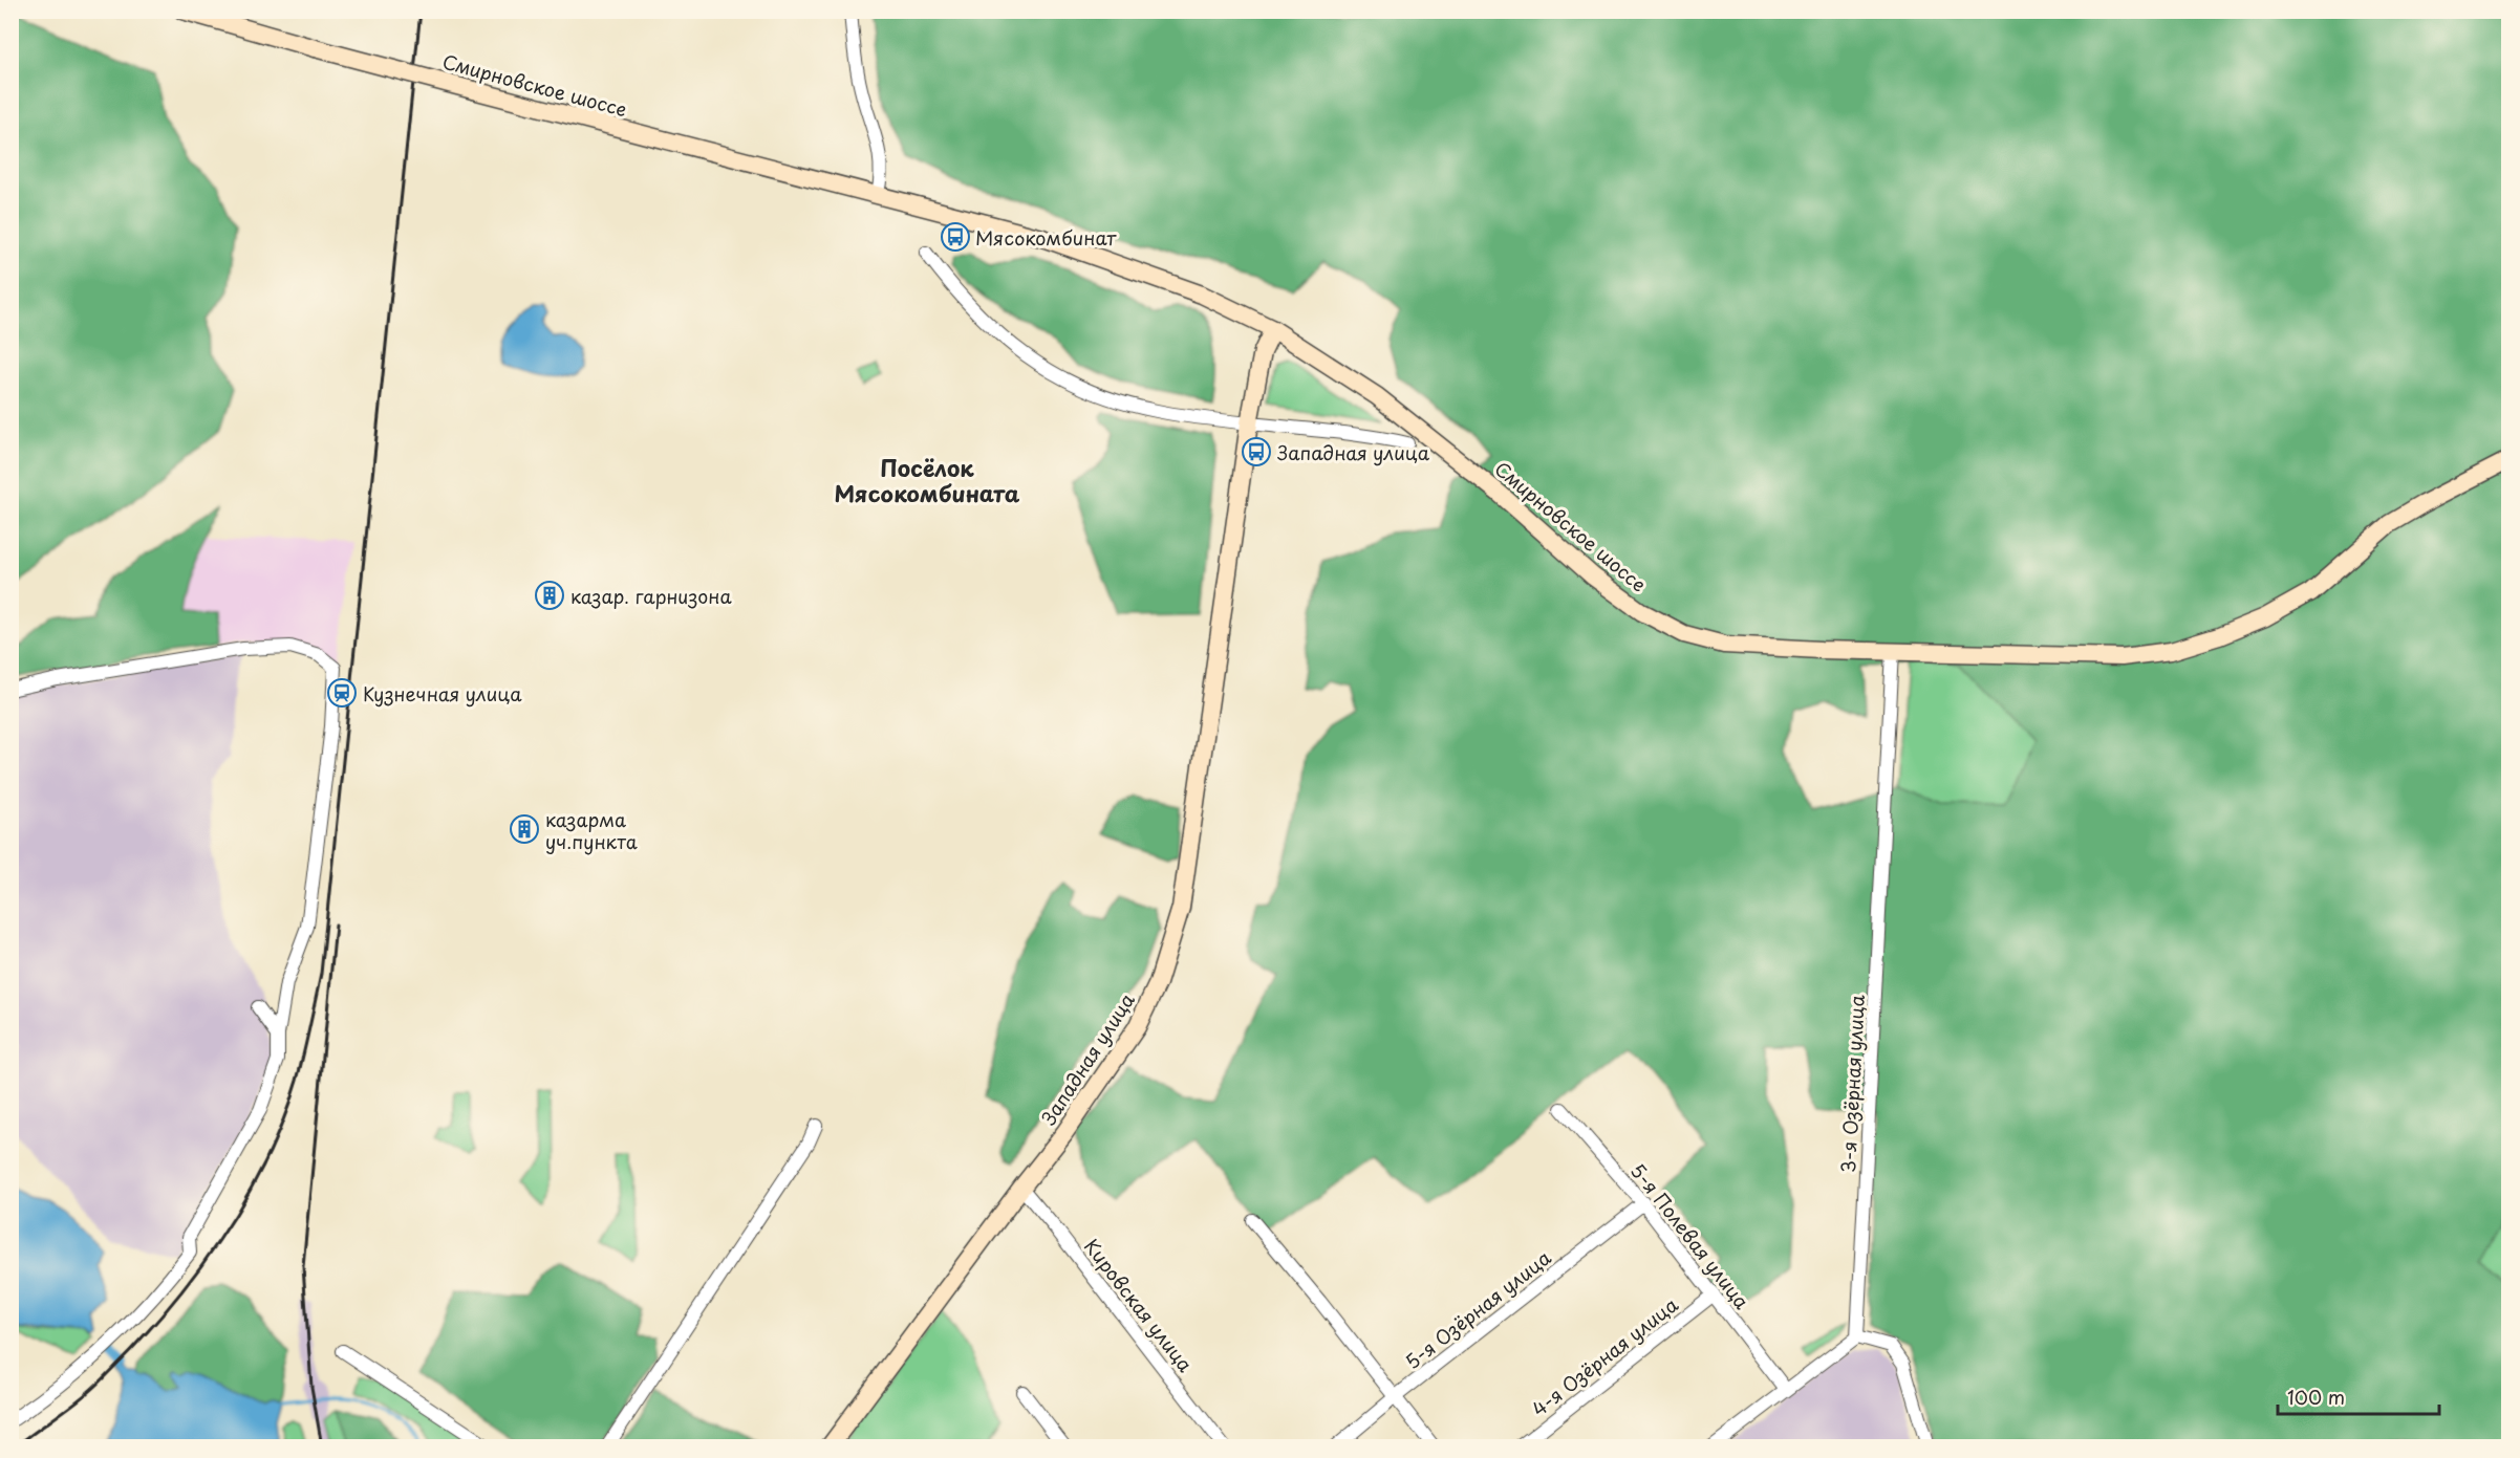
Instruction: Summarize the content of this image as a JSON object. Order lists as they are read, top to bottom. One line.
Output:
{"streets":{"main road":["Смирновское шоссе","Западная улица"],"street":["3-я Озёрная улица","5-я Полевая улица","Кировская улица","5-я Озёрная улица","4-я Озёрная улица"]},"crossings":[["Смирновское шоссе","Западная улица"],["Смирновское шоссе","3-я Озёрная улица"],["Западная улица","Кировская улица"],["5-я Полевая улица","5-я Озёрная улица"],["5-я Полевая улица","4-я Озёрная улица"]],"districts":["Посёлок Мясокомбината"],"places":{"bus stop":["Мясокомбинат","Западная улица"],"building":["казар. гарнизона","казарма уч.пункта"],"station":["Кузнечная улица"]},"scale_bar":"100 m"}
